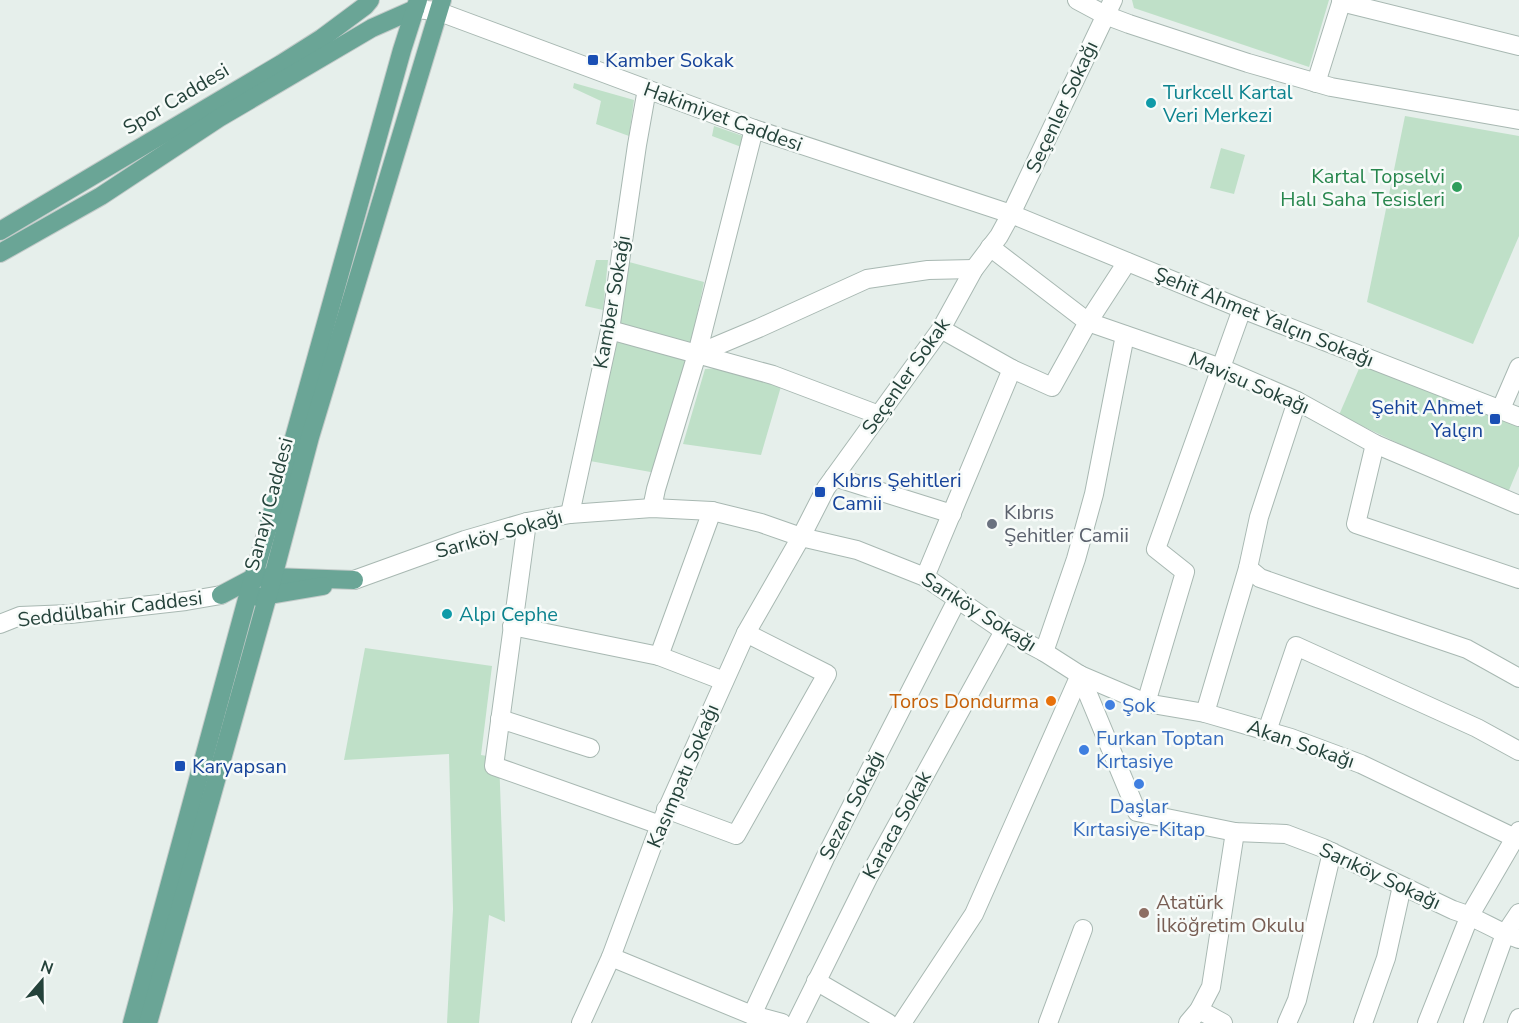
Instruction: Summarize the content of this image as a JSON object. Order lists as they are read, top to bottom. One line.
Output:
{"streets":{"main road":["Spor Caddesi","Sanayi Caddesi"],"street":["Seçenler Sokağı","Hakimiyet Caddesi","Kamber Sokağı","Şehit Ahmet Yalçın Sokağı","Seçenler Sokak","Mavisu Sokağı","Sarıköy Sokağı","Seddülbahir Caddesi","Akan Sokağı","Kasımpatı Sokağı","Sezen Sokağı","Karaca Sokak"]},"crossings":[["Spor Caddesi","Sanayi Caddesi"],["Seçenler Sokağı","Hakimiyet Caddesi"],["Seçenler Sokağı","Şehit Ahmet Yalçın Sokağı"],["Seçenler Sokağı","Seçenler Sokak"],["Hakimiyet Caddesi","Kamber Sokağı"],["Hakimiyet Caddesi","Şehit Ahmet Yalçın Sokağı"],["Hakimiyet Caddesi","Seçenler Sokak"],["Hakimiyet Caddesi","Sanayi Caddesi"],["Kamber Sokağı","Sarıköy Sokağı"],["Şehit Ahmet Yalçın Sokağı","Seçenler Sokak"],["Seçenler Sokak","Mavisu Sokağı"],["Seçenler Sokak","Sarıköy Sokağı"],["Seçenler Sokak","Kasımpatı Sokağı"],["Sarıköy Sokağı","Akan Sokağı"],["Sarıköy Sokağı","Kasımpatı Sokağı"],["Sarıköy Sokağı","Sezen Sokağı"],["Sarıköy Sokağı","Karaca Sokak"]],"places":{"transit":["Kamber Sokak","Şehit Ahmet Yalçın","Kıbrıs Şehi̇tleri̇ Cami̇i̇","Karyapsan"],"other":["Turkcell Kartal Veri Merkezi","Kartal Topselvi Halı Saha Tesisleri","Kıbrıs Şehitler Camii","Alpı Cephe","Toros Dondurma","Şok","Furkan Toptan Kırtasiye","Daşlar Kırtasiye-Kitap","Atatürk İlköğretim Okulu"]},"north":"top"}
